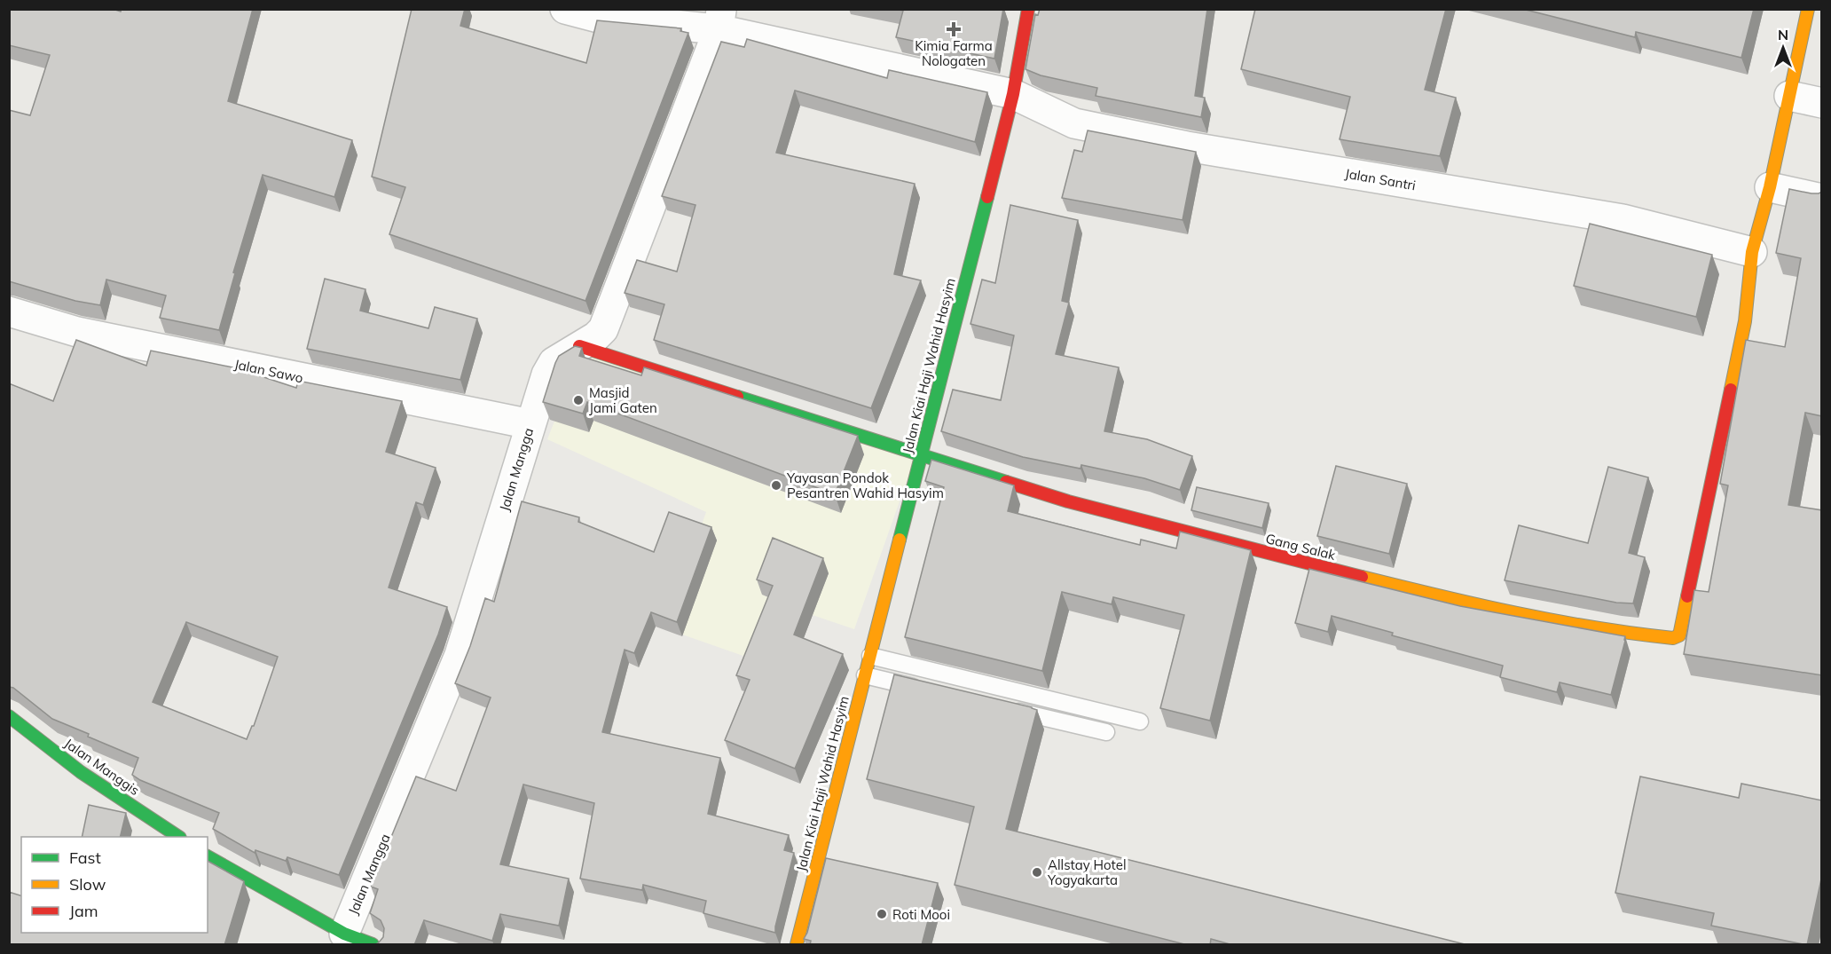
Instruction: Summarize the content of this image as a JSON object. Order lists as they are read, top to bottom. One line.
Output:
{"streets":{"street":["Jalan Santri","Jalan Kiai Haji Wahid Hasyim","Jalan Sawo","Jalan Mangga","Gang Salak","Jalan Manggis"]},"crossings":[["Jalan Santri","Jalan Kiai Haji Wahid Hasyim"],["Jalan Santri","Jalan Mangga"],["Jalan Santri","Gang Salak"],["Jalan Kiai Haji Wahid Hasyim","Gang Salak"],["Jalan Sawo","Jalan Mangga"],["Jalan Mangga","Gang Salak"]],"places":{"health":["Kimia Farma Nologaten"],"other":["Masjid Jami Gaten","Yayasan Pondok Pesantren Wahid Hasyim","Allstay Hotel Yogyakarta","Roti Mooi"]},"legend":["Fast","Slow","Jam"],"north":"top"}
